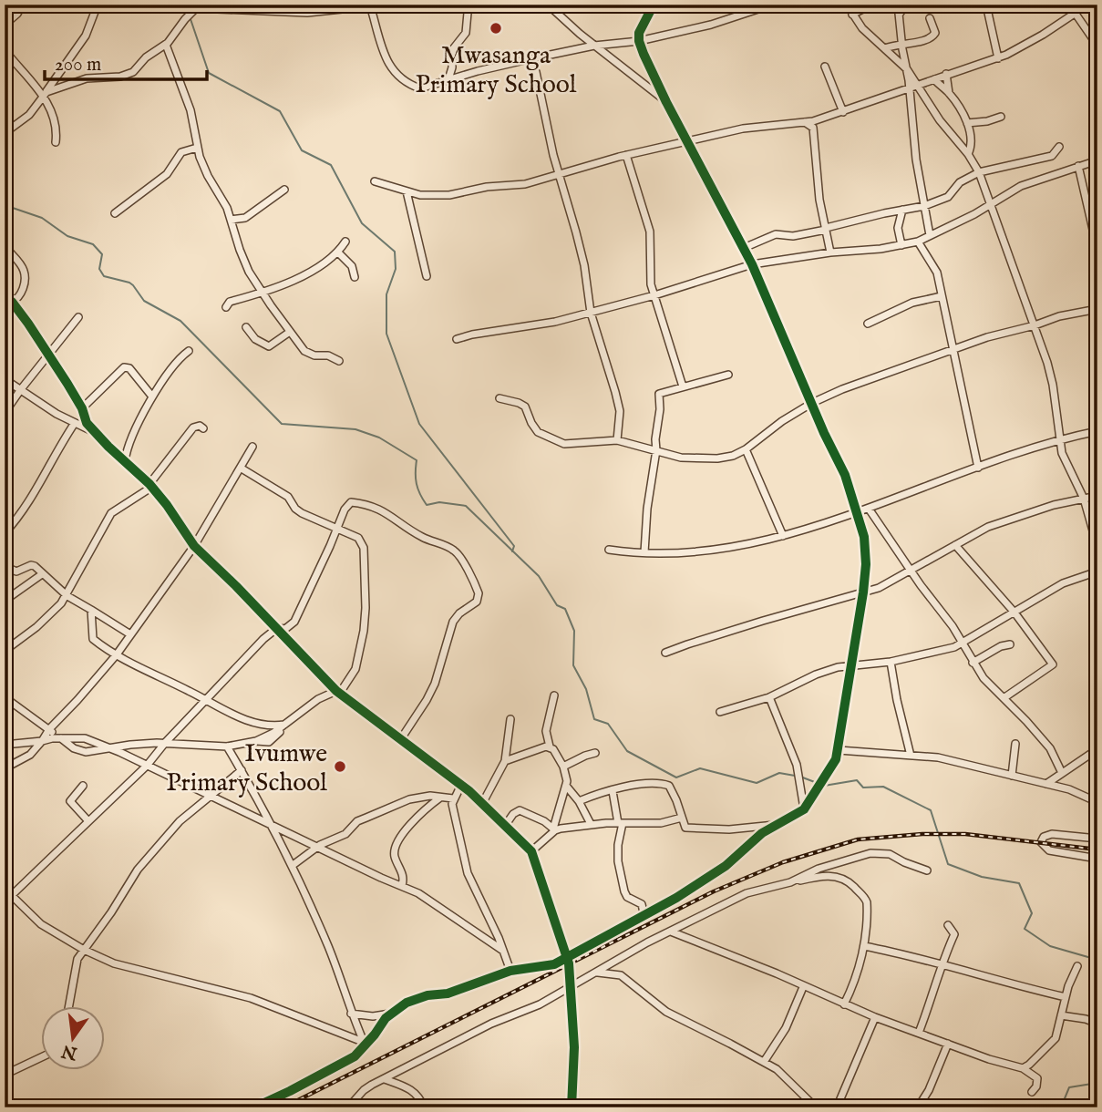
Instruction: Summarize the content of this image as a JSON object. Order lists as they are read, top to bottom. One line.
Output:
{"places":["Mwasanga Primary School","Ivumwe Primary School"],"scale_bar":"200 m","north":"bottom"}
